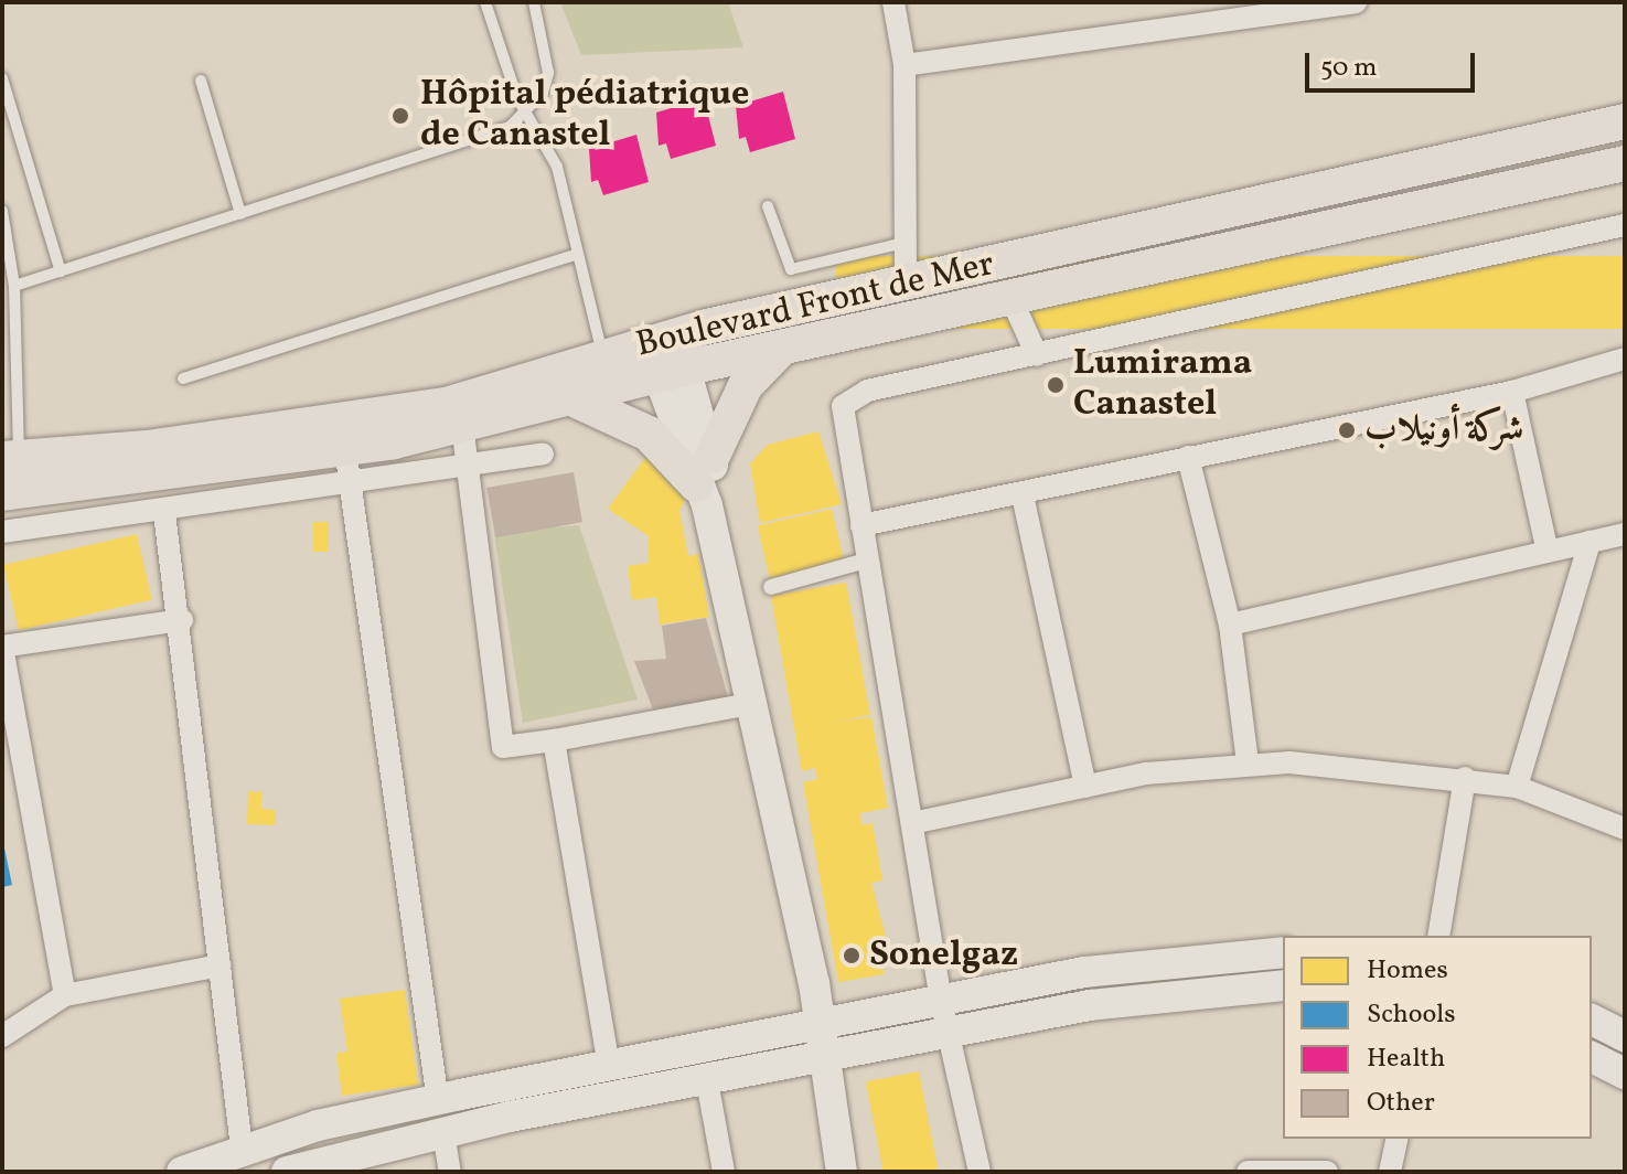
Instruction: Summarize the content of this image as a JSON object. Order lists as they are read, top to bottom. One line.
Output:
{"streets":{"main road":["Boulevard Front de Mer"]},"places":["Hôpital pédiatrique de Canastel","Lumirama Canastel","شركة أونيلاب","Sonelgaz"],"legend":["Homes","Schools","Health","Other"],"scale_bar":"50 m"}
